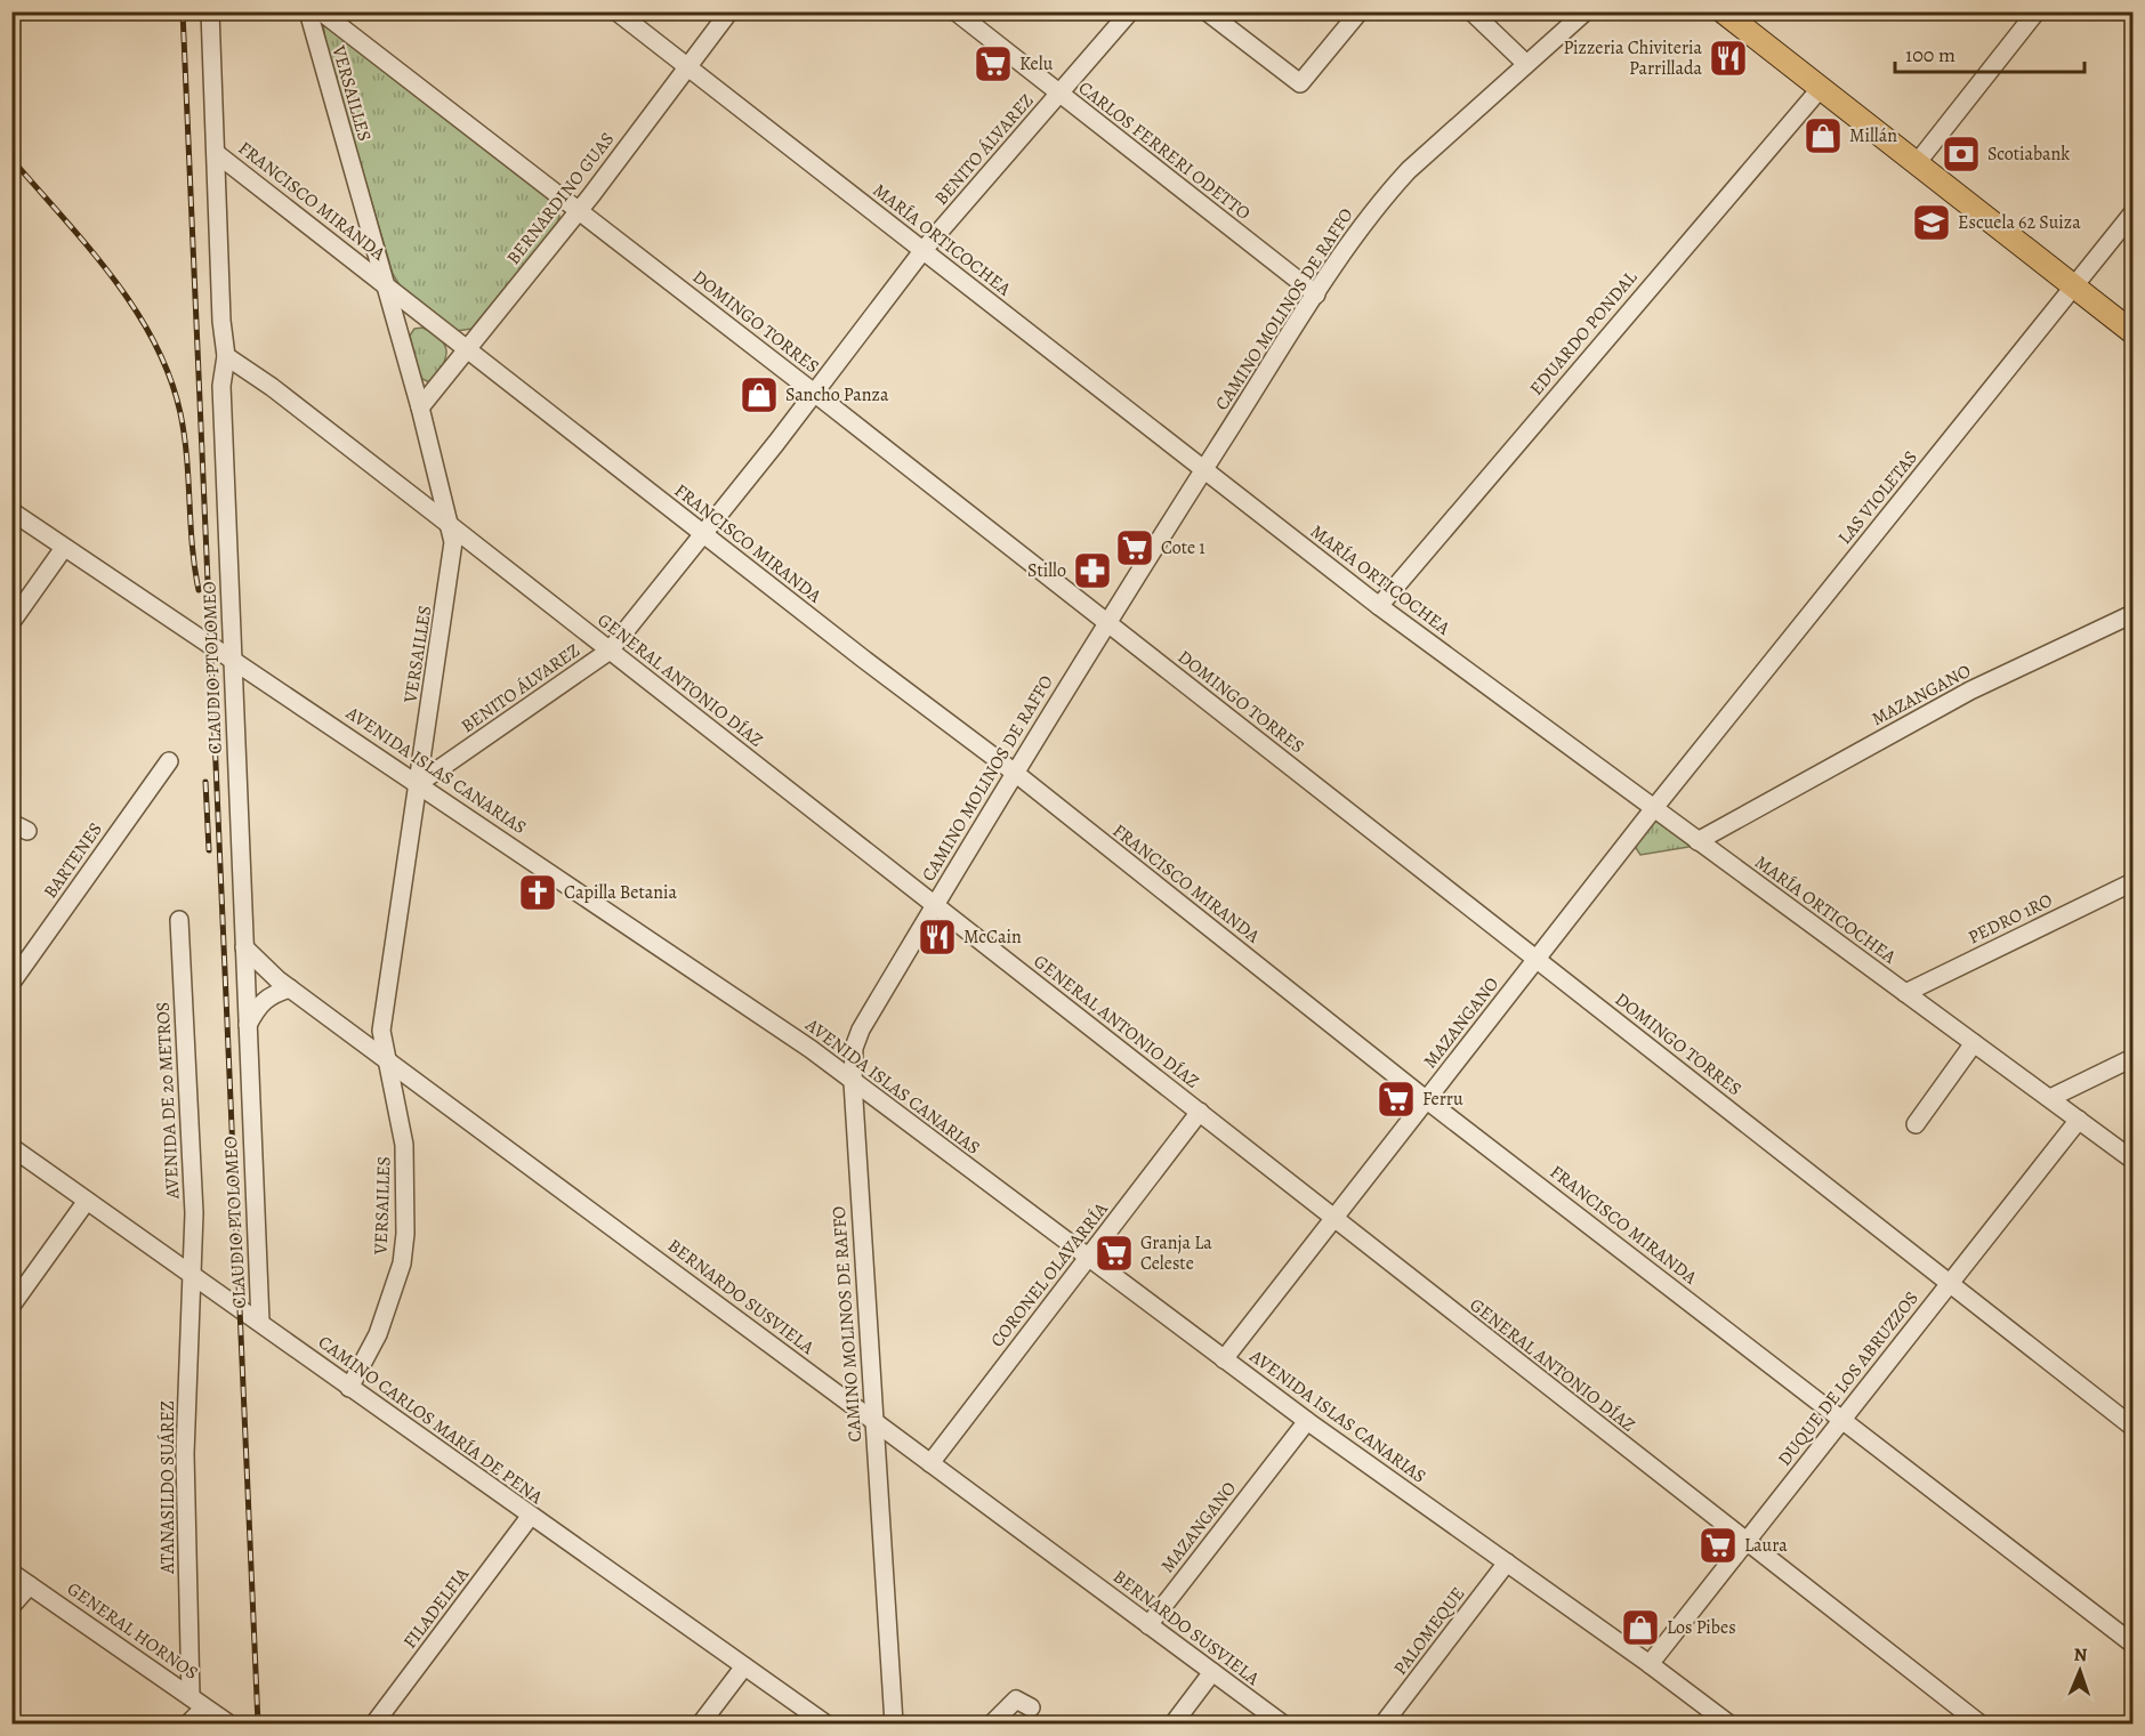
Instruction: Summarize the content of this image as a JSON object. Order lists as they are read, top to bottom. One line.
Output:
{"streets":{"street":["VERSAILLES","BENITO ÁLVAREZ","CARLOS FERRERI ODETTO","BERNARDINO GUAS","FRANCISCO MIRANDA","MARÍA ORTICOCHEA","CAMINO MOLINOS DE RAFFO","DOMINGO TORRES","EDUARDO PONDAL","LAS VIOLETAS","CLAUDIO PTOLOMEO","GENERAL ANTONIO DÍAZ","MAZANGANO","AVENIDA ISLAS CANARIAS","BARTENES","PEDRO 1RO","AVENIDA DE 20 METROS","CORONEL OLAVARRÍA","BERNARDO SUSVIELA","DUQUE DE LOS ABRUZZOS","CAMINO CARLOS MARÍA DE PENA","ATANASILDO SUÁREZ","FILADELFIA","GENERAL HORNOS","PALOMEQUE"]},"crossings":[["VERSAILLES","BENITO ÁLVAREZ"],["VERSAILLES","BERNARDINO GUAS"],["VERSAILLES","FRANCISCO MIRANDA"],["VERSAILLES","GENERAL ANTONIO DÍAZ"],["VERSAILLES","AVENIDA ISLAS CANARIAS"],["VERSAILLES","BERNARDO SUSVIELA"],["VERSAILLES","CAMINO CARLOS MARÍA DE PENA"],["BENITO ÁLVAREZ","CARLOS FERRERI ODETTO"],["BENITO ÁLVAREZ","FRANCISCO MIRANDA"],["BENITO ÁLVAREZ","MARÍA ORTICOCHEA"],["BENITO ÁLVAREZ","DOMINGO TORRES"],["BENITO ÁLVAREZ","GENERAL ANTONIO DÍAZ"],["BENITO ÁLVAREZ","AVENIDA ISLAS CANARIAS"],["CARLOS FERRERI ODETTO","CAMINO MOLINOS DE RAFFO"],["BERNARDINO GUAS","FRANCISCO MIRANDA"],["BERNARDINO GUAS","MARÍA ORTICOCHEA"],["BERNARDINO GUAS","DOMINGO TORRES"],["FRANCISCO MIRANDA","CAMINO MOLINOS DE RAFFO"],["FRANCISCO MIRANDA","CLAUDIO PTOLOMEO"],["FRANCISCO MIRANDA","MAZANGANO"],["FRANCISCO MIRANDA","DUQUE DE LOS ABRUZZOS"],["MARÍA ORTICOCHEA","CAMINO MOLINOS DE RAFFO"],["MARÍA ORTICOCHEA","EDUARDO PONDAL"],["MARÍA ORTICOCHEA","LAS VIOLETAS"],["MARÍA ORTICOCHEA","MAZANGANO"],["MARÍA ORTICOCHEA","PEDRO 1RO"],["MARÍA ORTICOCHEA","DUQUE DE LOS ABRUZZOS"],["CAMINO MOLINOS DE RAFFO","DOMINGO TORRES"],["CAMINO MOLINOS DE RAFFO","GENERAL ANTONIO DÍAZ"],["CAMINO MOLINOS DE RAFFO","AVENIDA ISLAS CANARIAS"],["CAMINO MOLINOS DE RAFFO","BERNARDO SUSVIELA"],["DOMINGO TORRES","MAZANGANO"],["DOMINGO TORRES","DUQUE DE LOS ABRUZZOS"],["LAS VIOLETAS","MAZANGANO"],["CLAUDIO PTOLOMEO","GENERAL ANTONIO DÍAZ"],["CLAUDIO PTOLOMEO","AVENIDA ISLAS CANARIAS"],["CLAUDIO PTOLOMEO","BERNARDO SUSVIELA"],["CLAUDIO PTOLOMEO","CAMINO CARLOS MARÍA DE PENA"],["GENERAL ANTONIO DÍAZ","MAZANGANO"],["GENERAL ANTONIO DÍAZ","CORONEL OLAVARRÍA"],["GENERAL ANTONIO DÍAZ","DUQUE DE LOS ABRUZZOS"],["MAZANGANO","AVENIDA ISLAS CANARIAS"],["MAZANGANO","BERNARDO SUSVIELA"],["AVENIDA ISLAS CANARIAS","CORONEL OLAVARRÍA"],["AVENIDA ISLAS CANARIAS","DUQUE DE LOS ABRUZZOS"],["AVENIDA ISLAS CANARIAS","PALOMEQUE"],["AVENIDA DE 20 METROS","CAMINO CARLOS MARÍA DE PENA"],["AVENIDA DE 20 METROS","ATANASILDO SUÁREZ"],["CORONEL OLAVARRÍA","BERNARDO SUSVIELA"],["CAMINO CARLOS MARÍA DE PENA","ATANASILDO SUÁREZ"],["CAMINO CARLOS MARÍA DE PENA","FILADELFIA"],["ATANASILDO SUÁREZ","GENERAL HORNOS"]],"places":{"restaurant":["Pizzeria Chiviteria Parrillada","McCain"],"supermarket":["Kelu","Cote 1","Ferru","Granja La Celeste","Laura"],"shop":["Millán","Sancho Panza","Los Pibes"],"bank":["Scotiabank"],"school or university":["Escuela 62 Suiza"],"pharmacy":["Stillo"],"church":["Capilla Betania"]},"scale_bar":"100 m","north":"top"}
